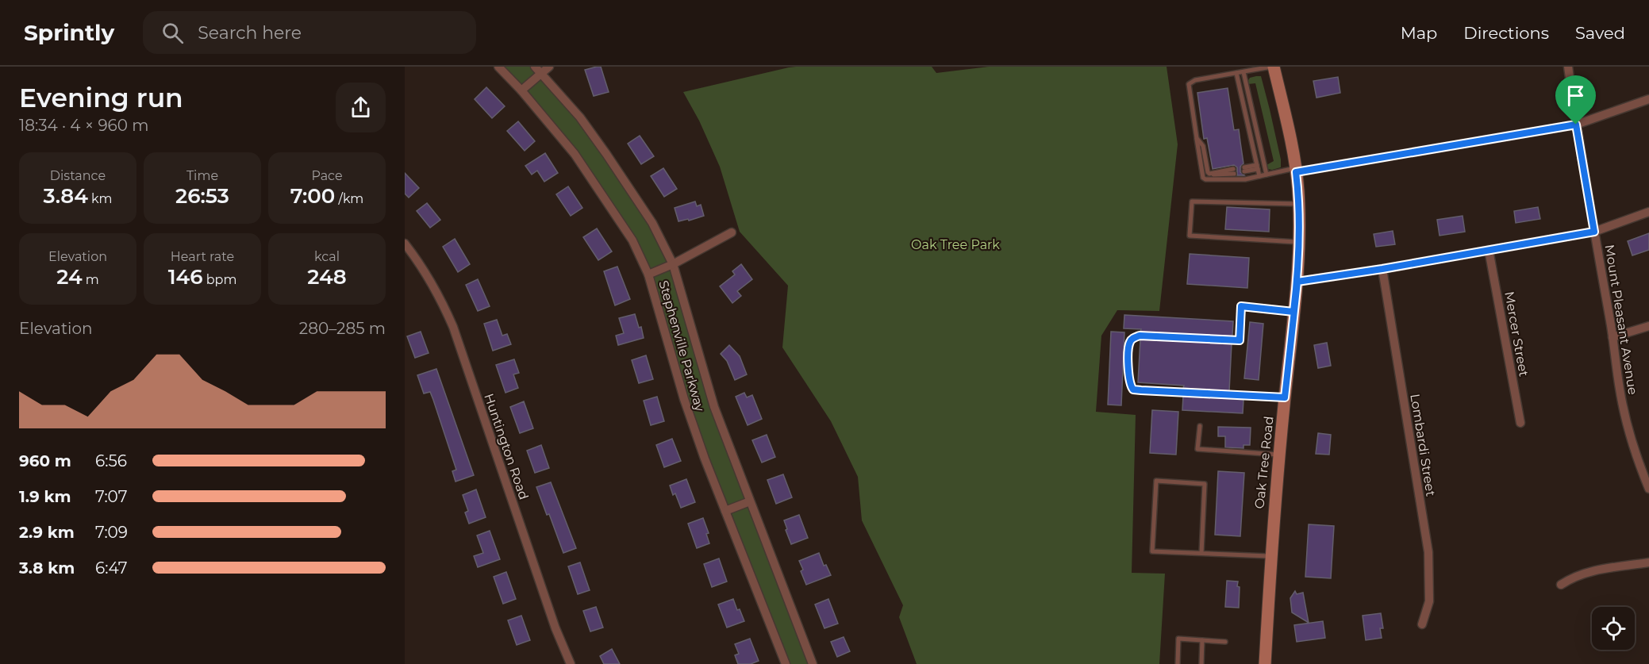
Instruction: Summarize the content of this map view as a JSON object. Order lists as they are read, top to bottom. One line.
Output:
{"streets":{"main road":["Oak Tree Road"],"street":["Mount Pleasant Avenue","Mercer Street","Stephenville Parkway","Lombardi Street","Huntington Road"]},"parks":["Oak Tree Park"],"page":{"header":"Sprintly","search":"Search here","nav":["Map","Directions","Saved"],"heading":["Evening run","18:34 · 4 × 960 m"],"stats":[["Distance","3.84 km"],["Time","26:53"],["Pace","7:00 /km"],["Elevation","24 m"],["Heart rate","146 bpm"],["kcal","248"]],"chart":["Elevation","280–285 m"],"list":[{"name":"960 m","note":"6:56"},{"name":"1.9 km","note":"7:07"},{"name":"2.9 km","note":"7:09"},{"name":"3.8 km","note":"6:47"}]}}
